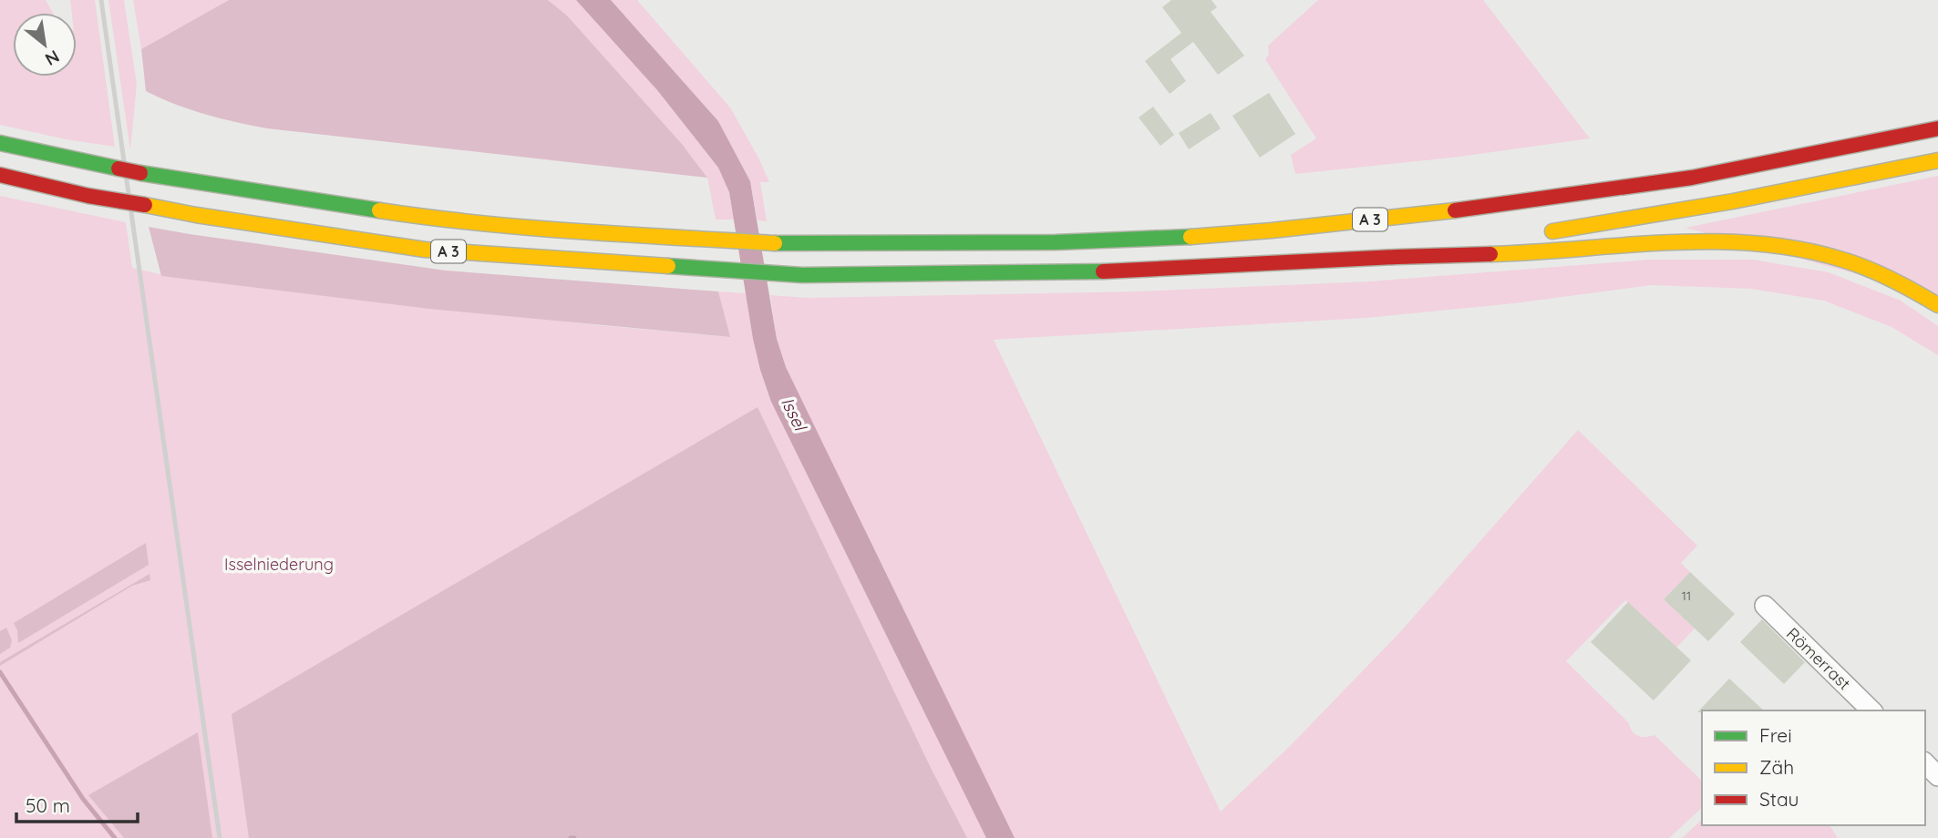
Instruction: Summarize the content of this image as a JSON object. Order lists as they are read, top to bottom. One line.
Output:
{"streets":{"highway":["A 3"],"street":["Römerrast"]},"water":["Issel"],"parks":["Isselniederung"],"house_numbers":["11"],"legend":["Frei","Zäh","Stau"],"scale_bar":"50 m","north":"bottom right"}
